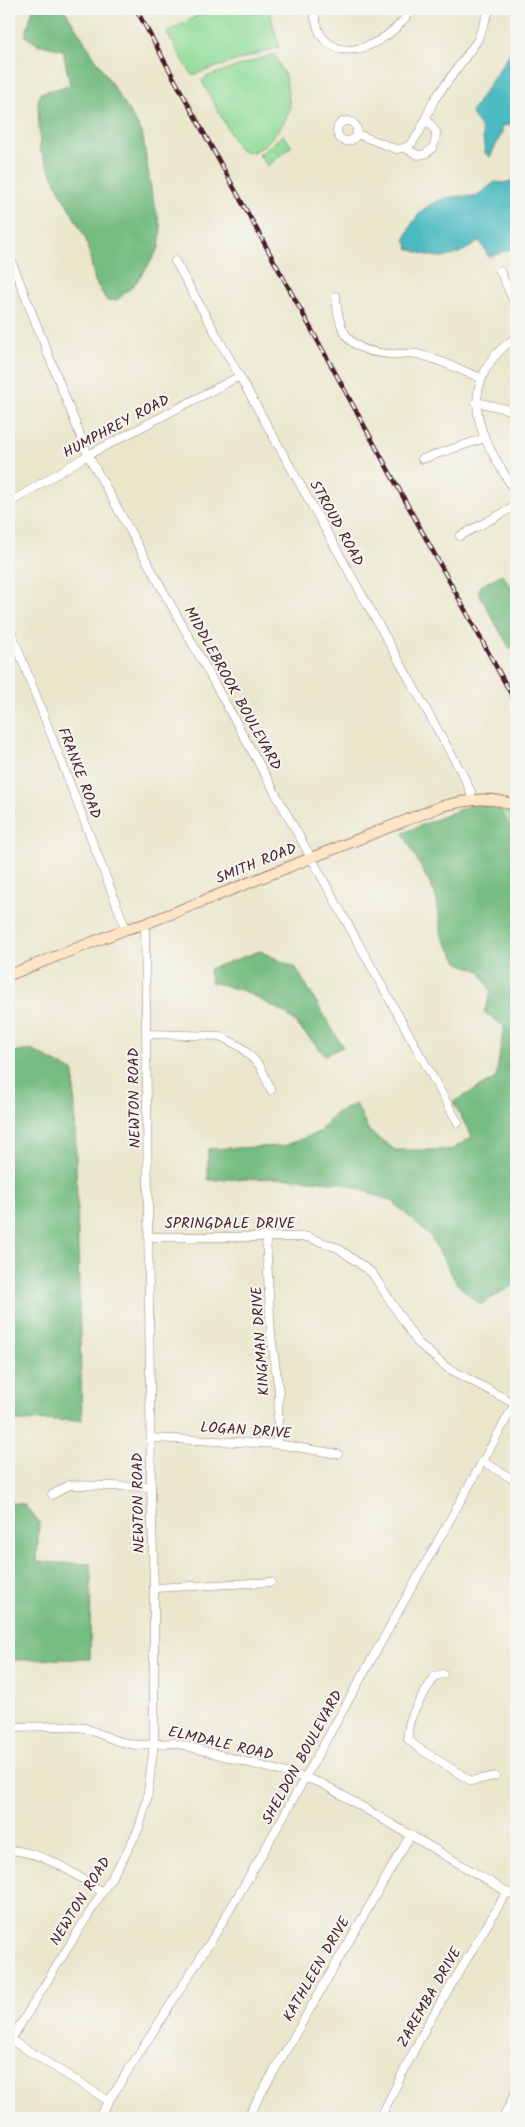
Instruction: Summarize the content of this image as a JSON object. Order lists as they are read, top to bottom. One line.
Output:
{"streets":{"main road":["SMITH ROAD"],"street":["HUMPHREY ROAD","STROUD ROAD","MIDDLEBROOK BOULEVARD","FRANKE ROAD","NEWTON ROAD","SPRINGDALE DRIVE","KINGMAN DRIVE","LOGAN DRIVE","ELMDALE ROAD","SHELDON BOULEVARD","KATHLEEN DRIVE","ZAREMBA DRIVE"]},"crossings":[["HUMPHREY ROAD","STROUD ROAD"],["HUMPHREY ROAD","MIDDLEBROOK BOULEVARD"],["STROUD ROAD","SMITH ROAD"],["MIDDLEBROOK BOULEVARD","SMITH ROAD"],["FRANKE ROAD","SMITH ROAD"],["SMITH ROAD","NEWTON ROAD"],["NEWTON ROAD","SPRINGDALE DRIVE"],["NEWTON ROAD","LOGAN DRIVE"],["NEWTON ROAD","ELMDALE ROAD"],["SPRINGDALE DRIVE","KINGMAN DRIVE"],["SPRINGDALE DRIVE","SHELDON BOULEVARD"],["KINGMAN DRIVE","LOGAN DRIVE"],["ELMDALE ROAD","SHELDON BOULEVARD"],["ELMDALE ROAD","KATHLEEN DRIVE"],["ELMDALE ROAD","ZAREMBA DRIVE"]]}
